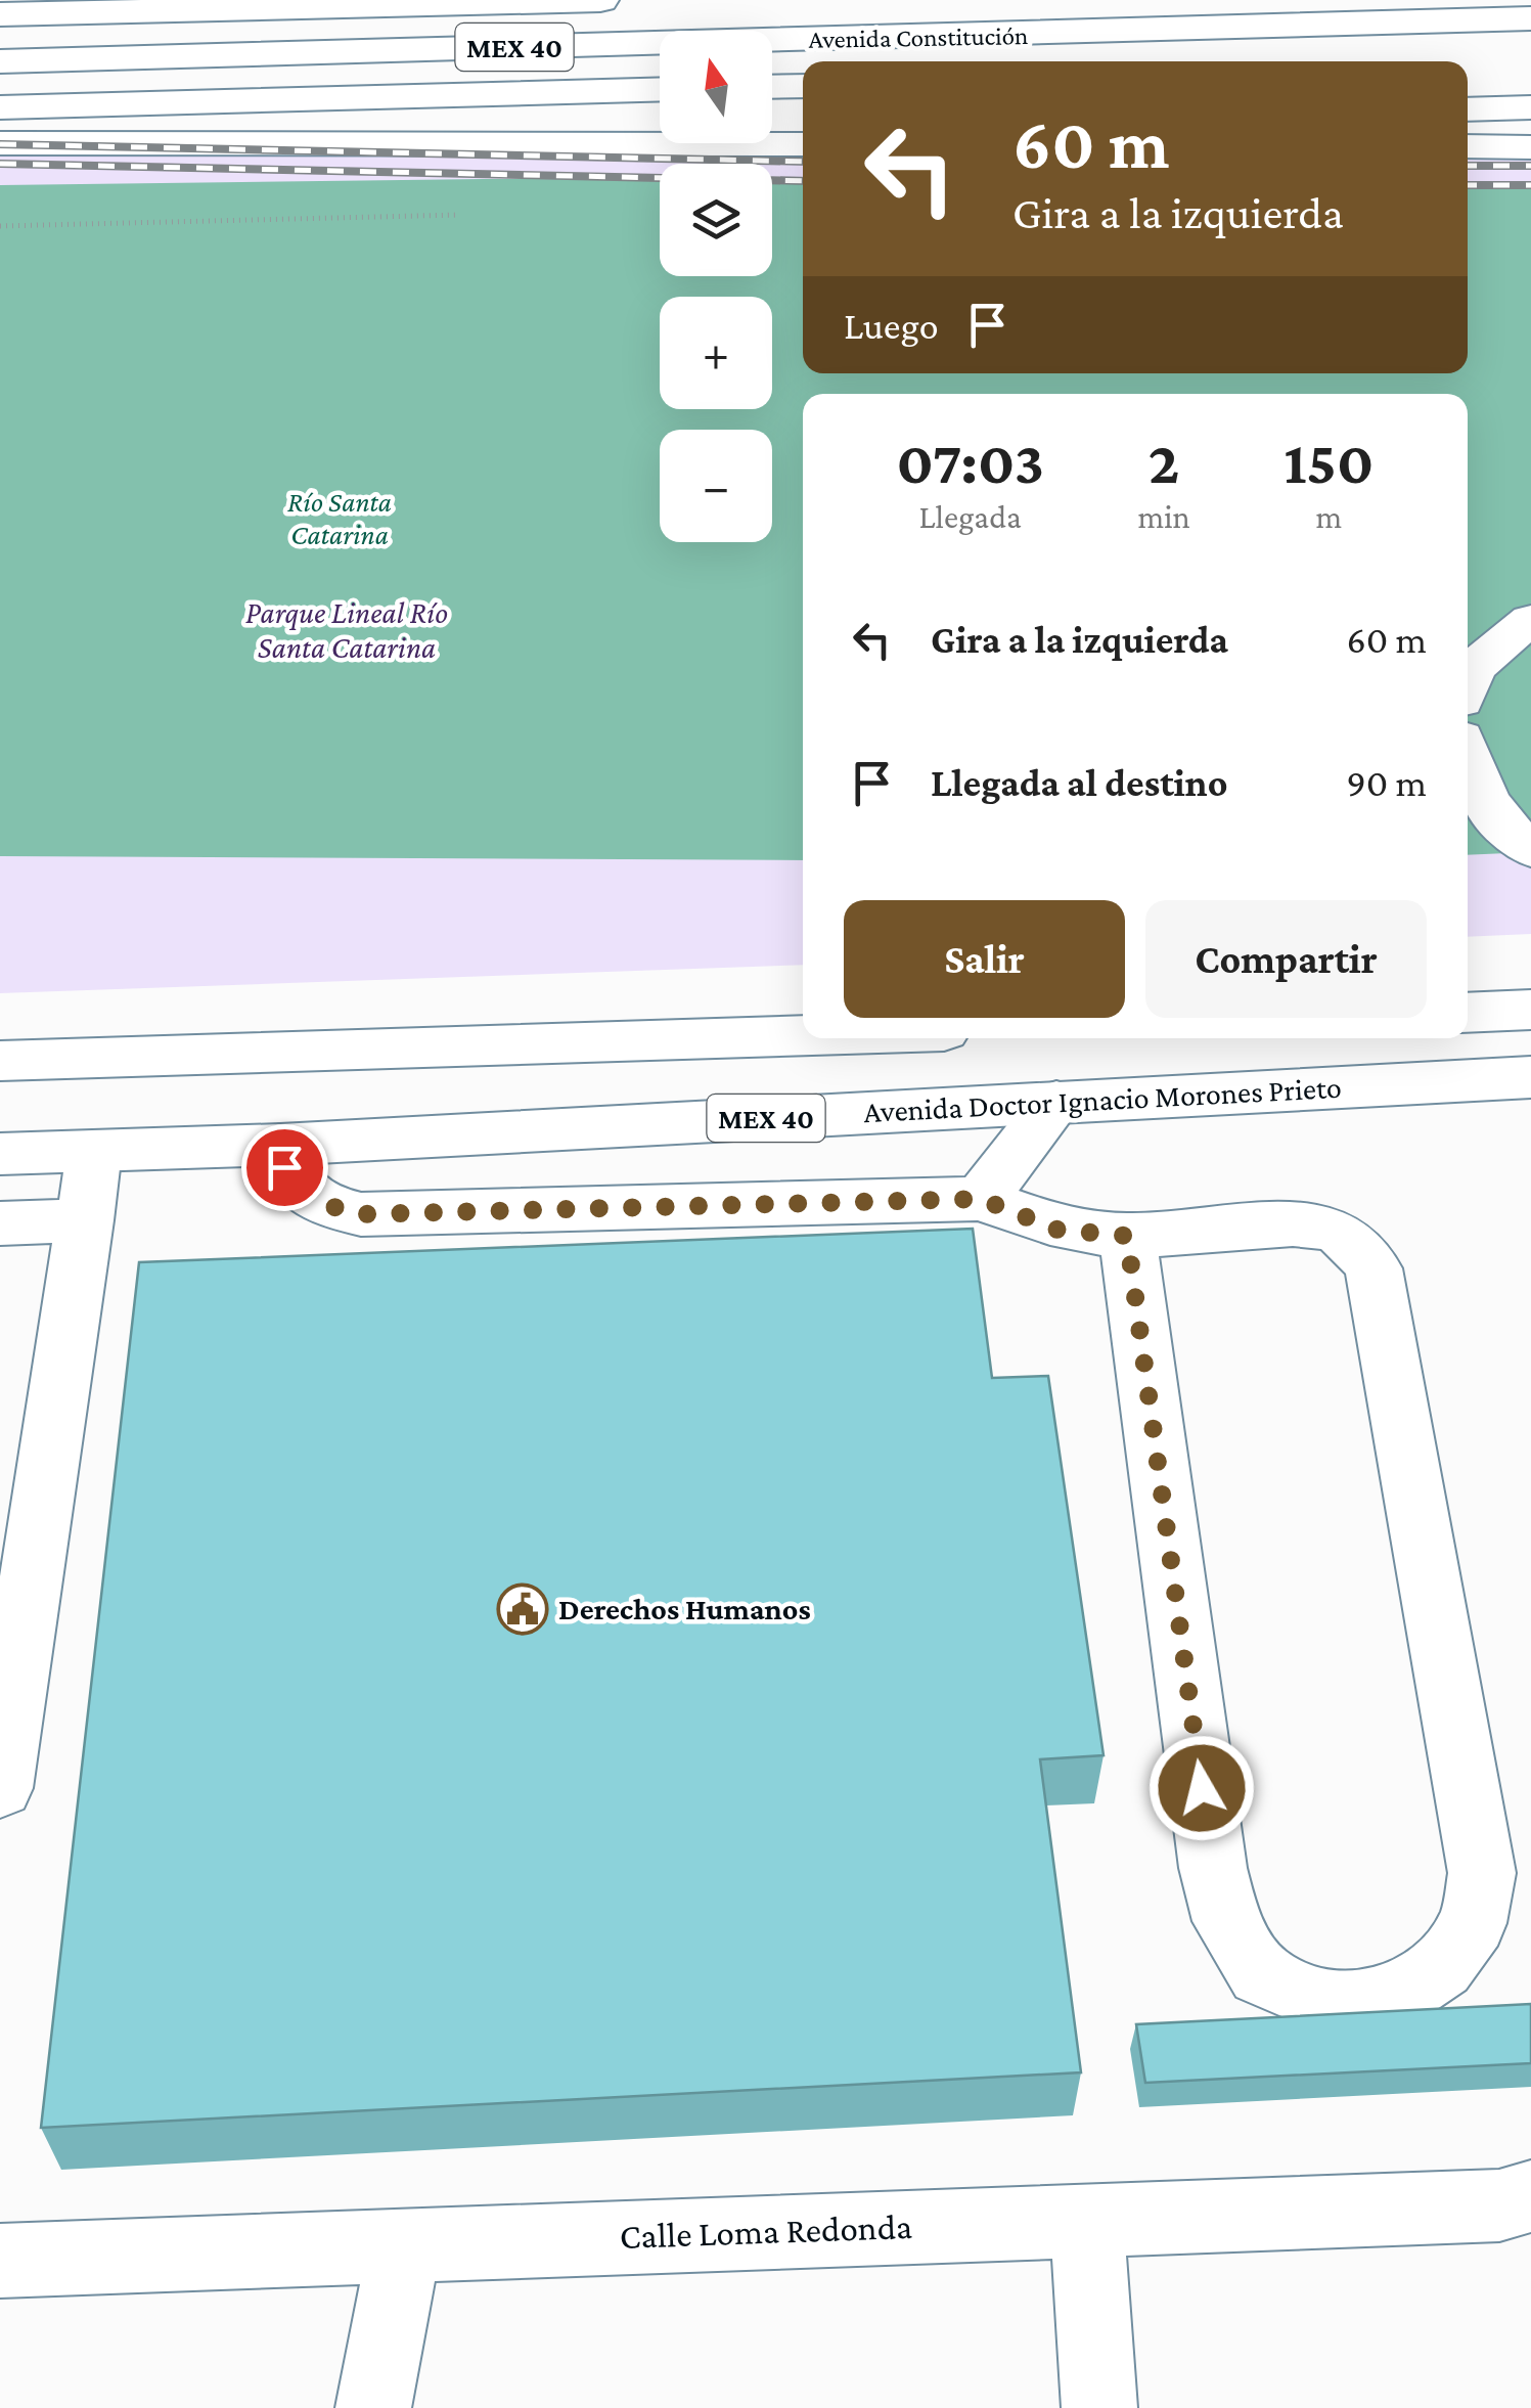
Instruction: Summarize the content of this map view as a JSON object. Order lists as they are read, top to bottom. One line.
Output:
{"streets":{"main road":["Avenida Constitución","MEX 40","Avenida Doctor Ignacio Morones Prieto","Calle Loma Redonda"]},"water":["Río Santa Catarina"],"parks":["Parque Lineal Río Santa Catarina"],"places":{"public building":["Derechos Humanos"]},"north":"top","page":{"map_buttons":["+","−"],"turn":["60 m","Gira a la izquierda"],"then":"Luego","eta":["07:03","Llegada","2","min","150","m"],"list":[{"name":"Gira a la izquierda","value":"60 m"},{"name":"Llegada al destino","value":"90 m"}],"buttons":["Salir","Compartir"]}}
